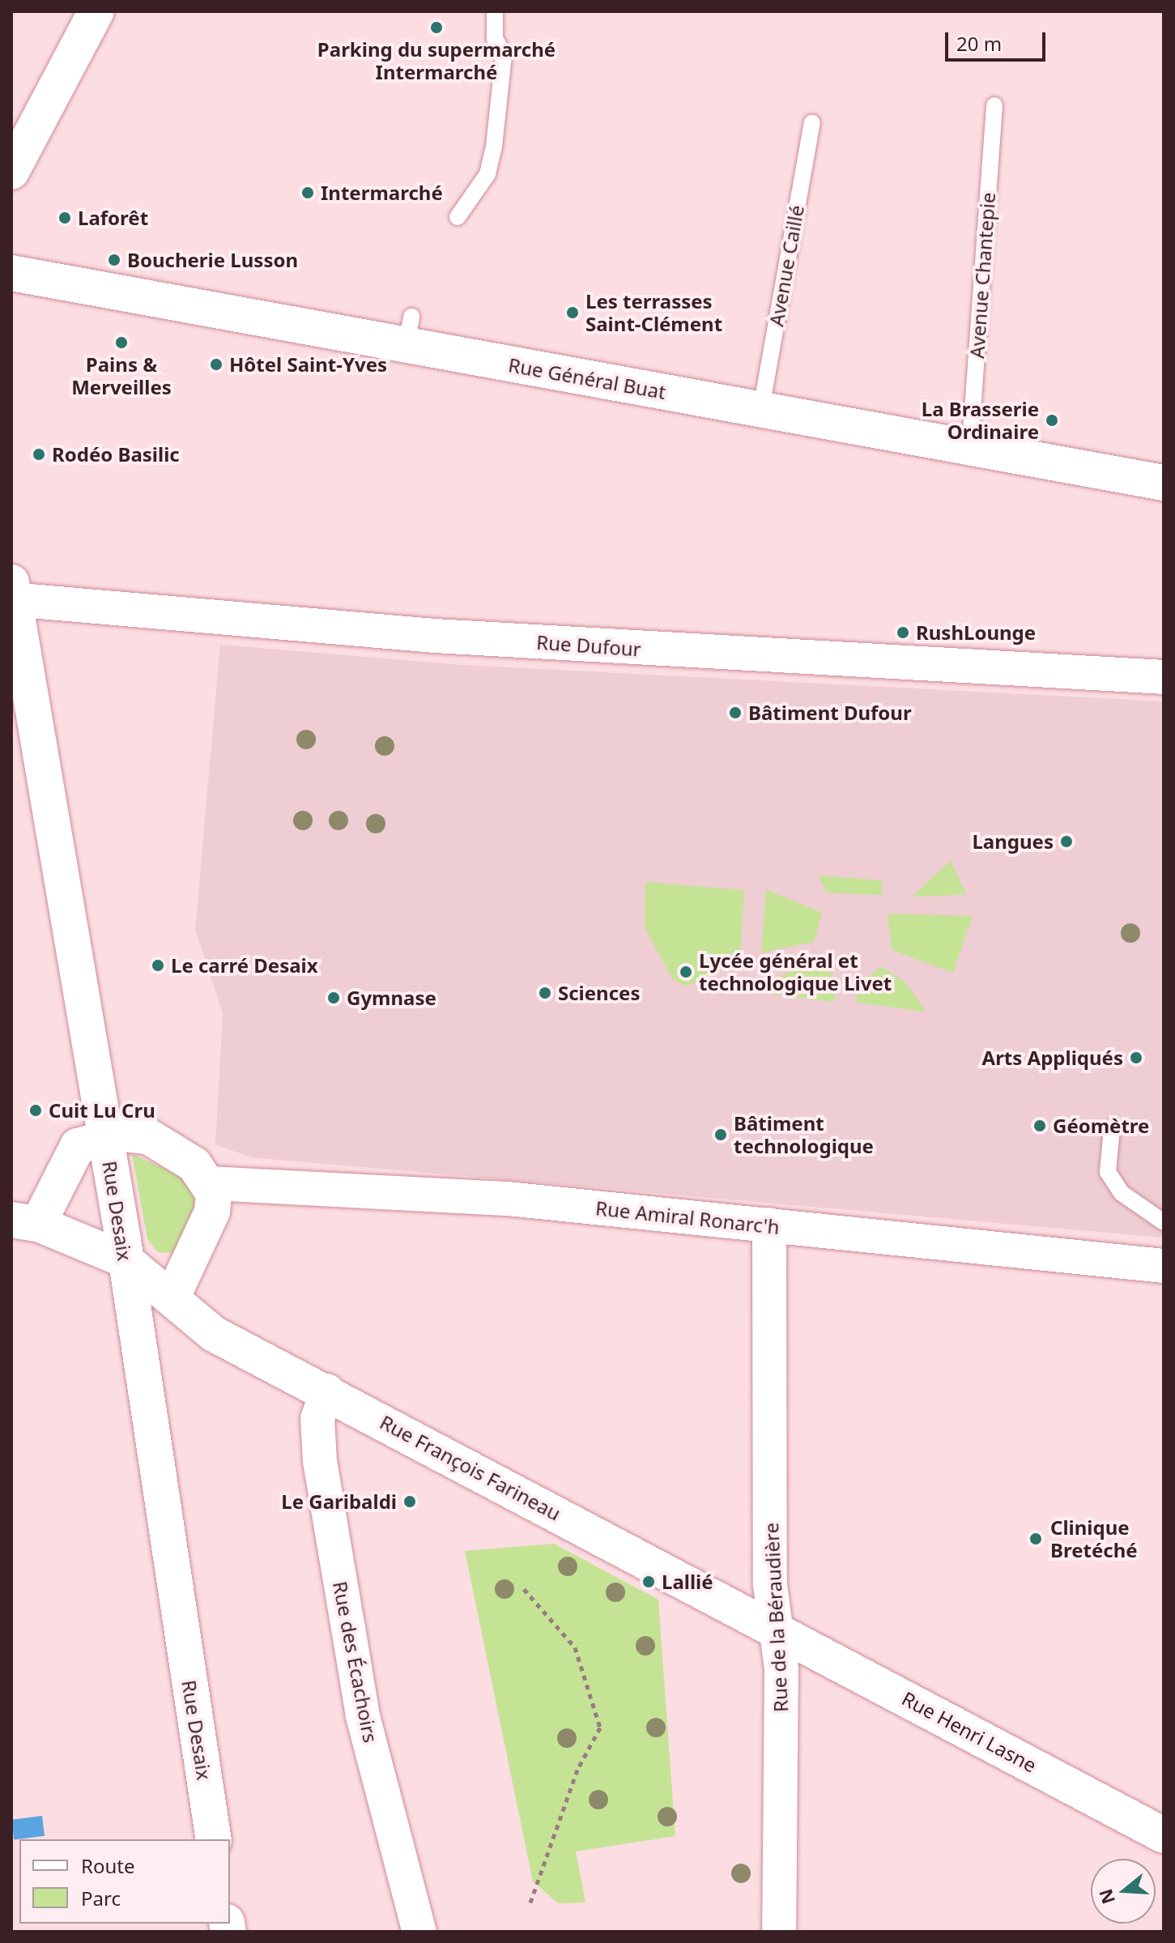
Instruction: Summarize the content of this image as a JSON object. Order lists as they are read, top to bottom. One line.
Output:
{"streets":{"street":["Rue Général Buat","Rue Dufour","Rue Desaix","Rue Amiral Ronarc'h","Rue François Farineau","Rue de la Béraudière","Rue des Écachoirs","Rue Henri Lasne"],"lane":["Avenue Caillé","Avenue Chantepie"]},"crossings":[["Avenue Caillé","Rue Général Buat"],["Avenue Chantepie","Rue Général Buat"],["Rue Dufour","Rue Desaix"],["Rue Desaix","Rue François Farineau"],["Rue Amiral Ronarc'h","Rue de la Béraudière"],["Rue François Farineau","Rue de la Béraudière"],["Rue François Farineau","Rue des Écachoirs"],["Rue François Farineau","Rue Henri Lasne"],["Rue de la Béraudière","Rue Henri Lasne"]],"places":["Parking du supermarché Intermarché","Intermarché","Laforêt","Boucherie Lusson","Les terrasses Saint-Clément","Pains & Merveilles","Hôtel Saint-Yves","La Brasserie Ordinaire","Rodéo Basilic","RushLounge","Bâtiment Dufour","Langues","Le carré Desaix","Lycée général et technologique Livet","Sciences","Gymnase","Arts Appliqués","Cuit Lu Cru","Géomètre","Bâtiment technologique","Le Garibaldi","Clinique Bretéché","Lallié"],"legend":["Route","Parc"],"scale_bar":"20 m","north":"left"}
